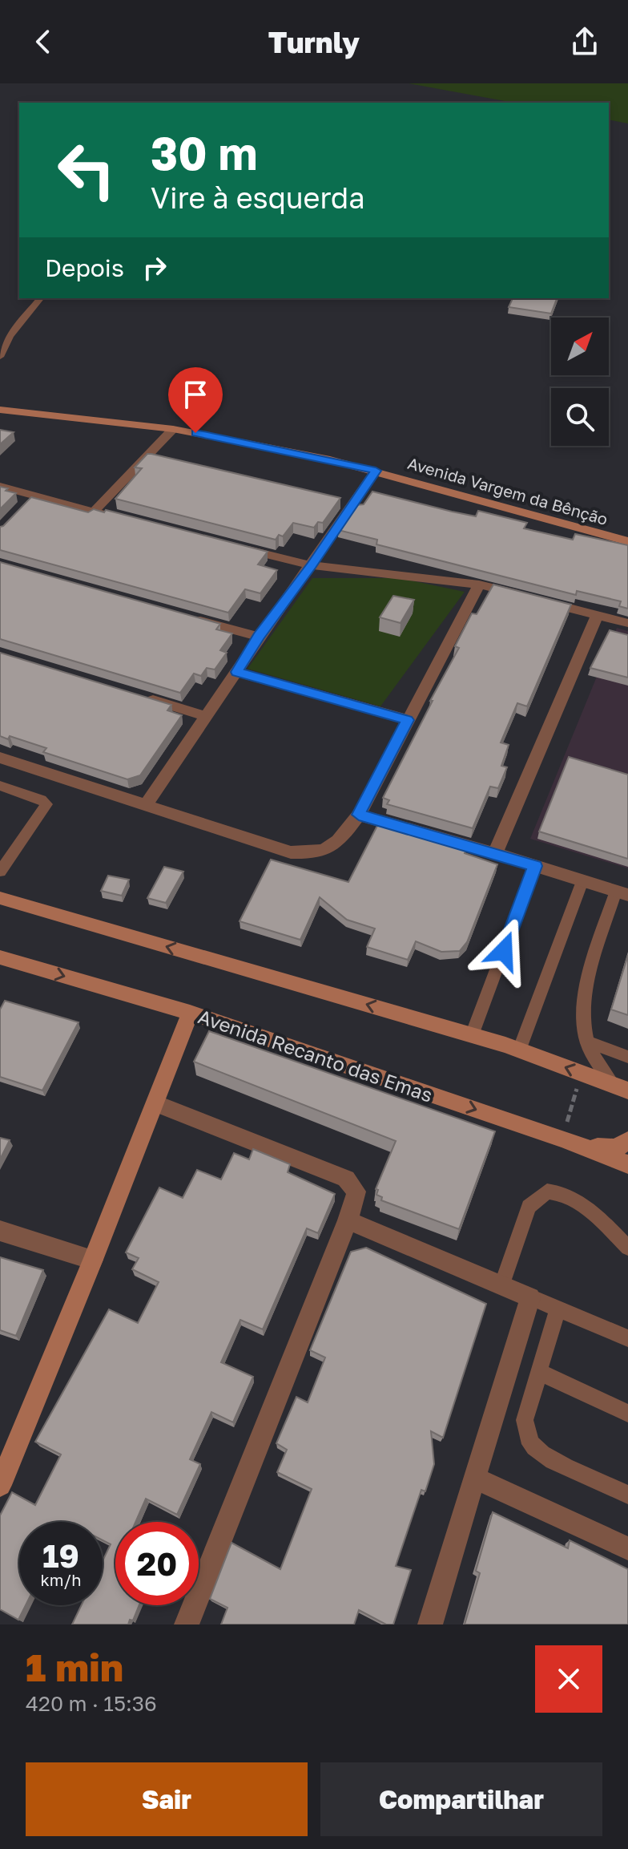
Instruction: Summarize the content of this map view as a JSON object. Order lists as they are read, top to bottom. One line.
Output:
{"streets":{"street":["Avenida Vargem da Bênção","Avenida Recanto das Emas"]},"north":"top right","page":{"header":"Turnly","turn":["30 m","Vire à esquerda"],"then":"Depois","speed":"19 km/h","limit":"20","heading":["1 min","420 m · 15:36"],"buttons":["Sair","Compartilhar"]}}
